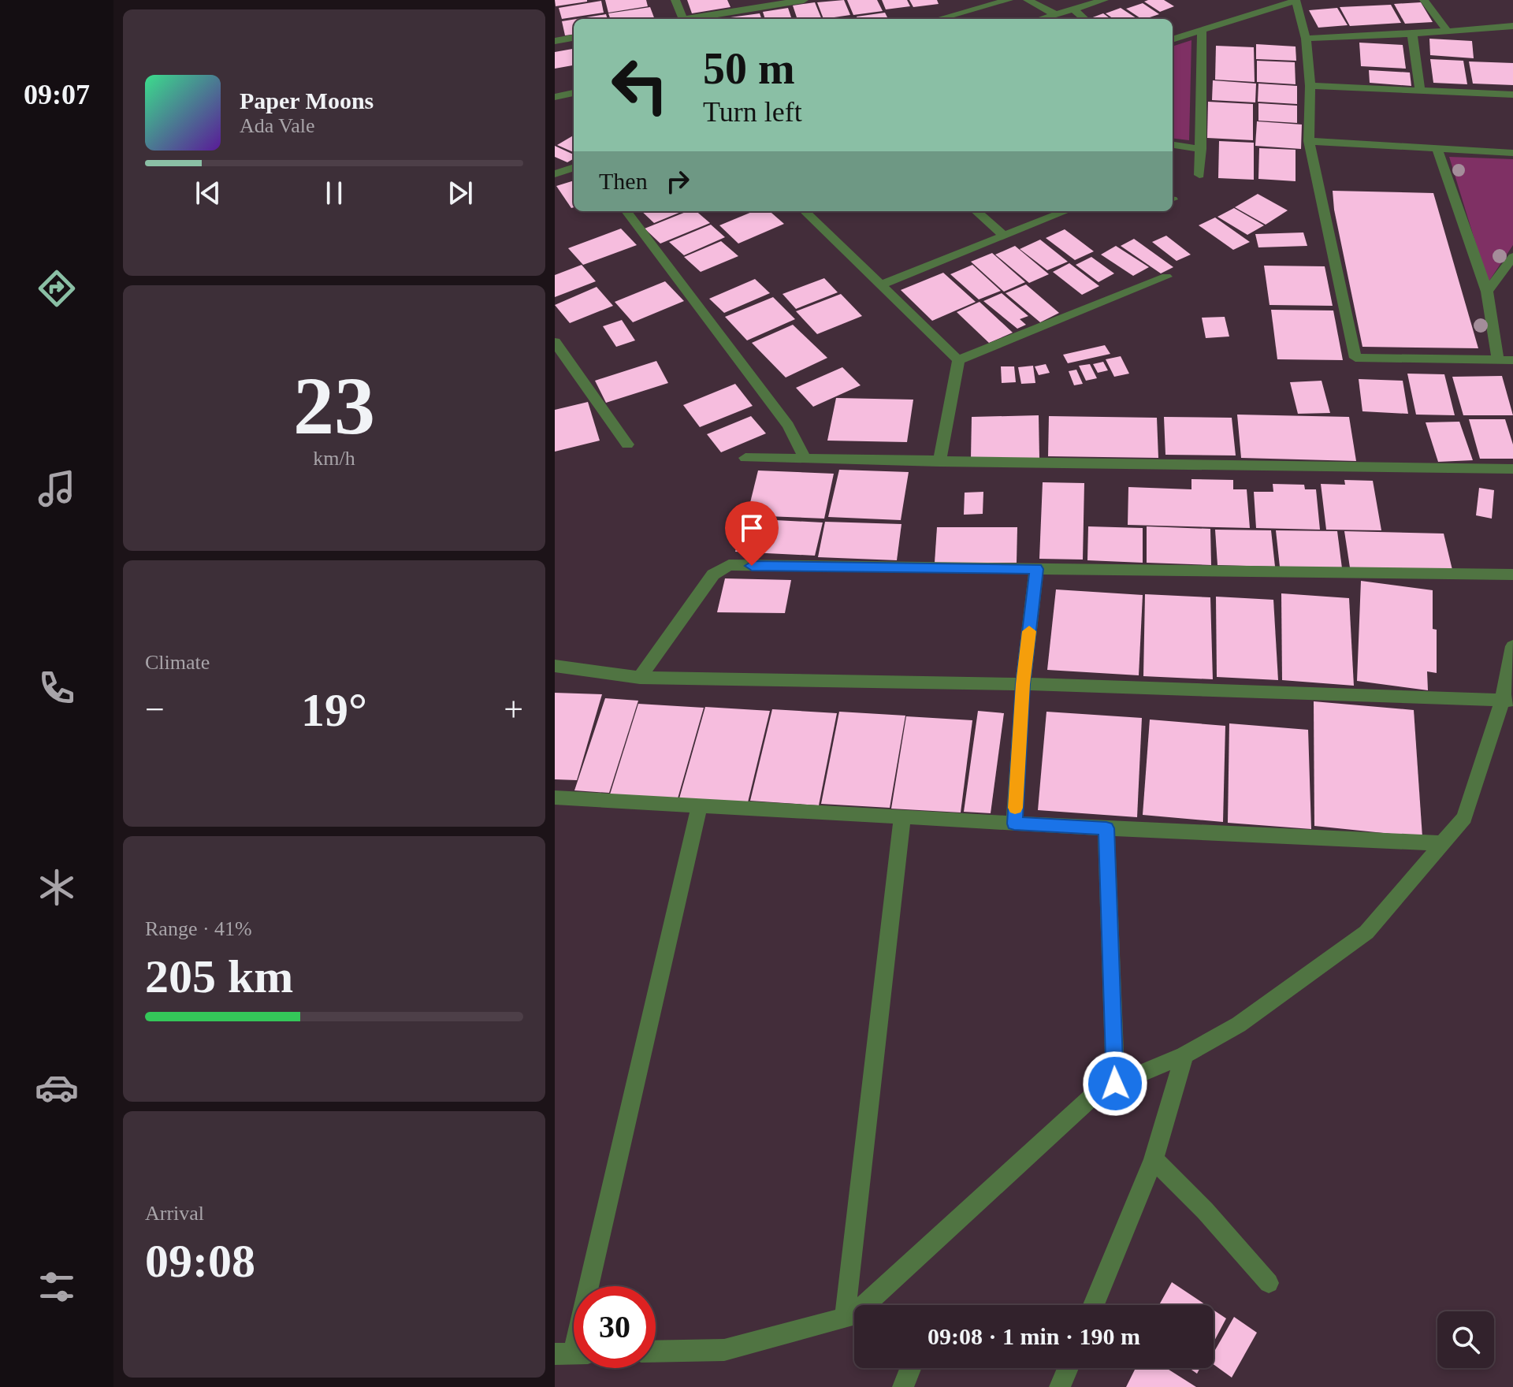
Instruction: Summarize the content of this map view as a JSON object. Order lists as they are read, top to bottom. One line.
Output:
{"page":{"tabs":"09:07","turn":["50 m","Turn left"],"song":["Paper Moons","Ada Vale"],"then":"Then","tile":[["23","km/h"],"Climate",["Range · 41%","205 km"],["Arrival","09:08"]],"heat":["−","19°","+"],"limit":"30","trip":"09:08 · 1 min · 190 m"}}
